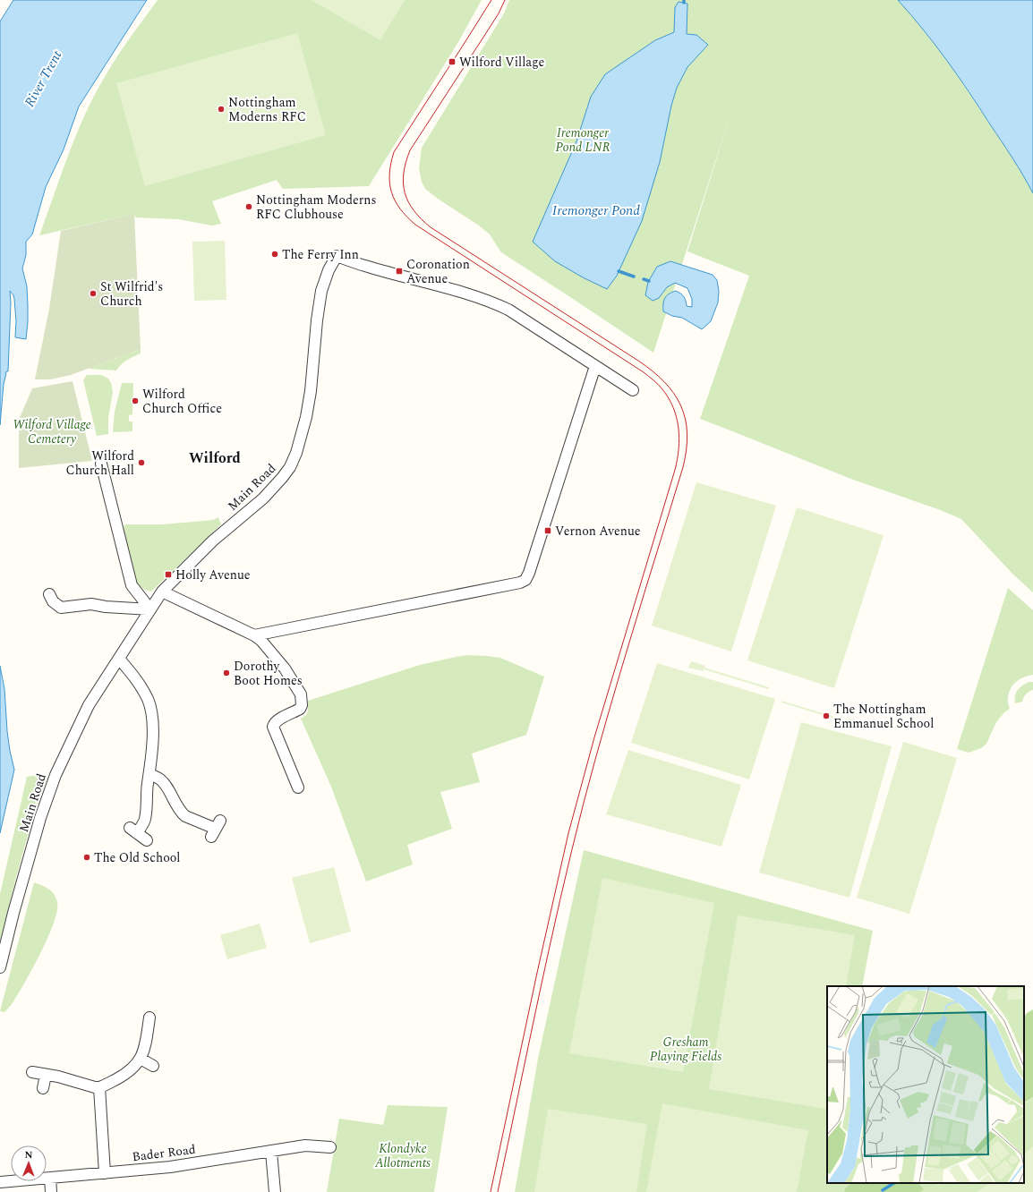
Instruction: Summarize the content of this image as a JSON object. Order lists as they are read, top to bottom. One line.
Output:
{"streets":{"street":["Main Road","Bader Road"]},"districts":["Wilford"],"water":["River Trent","Iremonger Pond"],"parks":["Iremonger Pond LNR","Wilford Village Cemetery","Gresham Playing Fields","Klondyke Allotments"],"places":{"transit":["Wilford Village","Coronation Avenue","Vernon Avenue","Holly Avenue"],"other":["Nottingham Moderns RFC","Nottingham Moderns RFC Clubhouse","The Ferry Inn","St Wilfrid's Church","Wilford Church Office","Wilford Church Hall","Dorothy Boot Homes","The Nottingham Emmanuel School","The Old School"]},"north":"top"}
